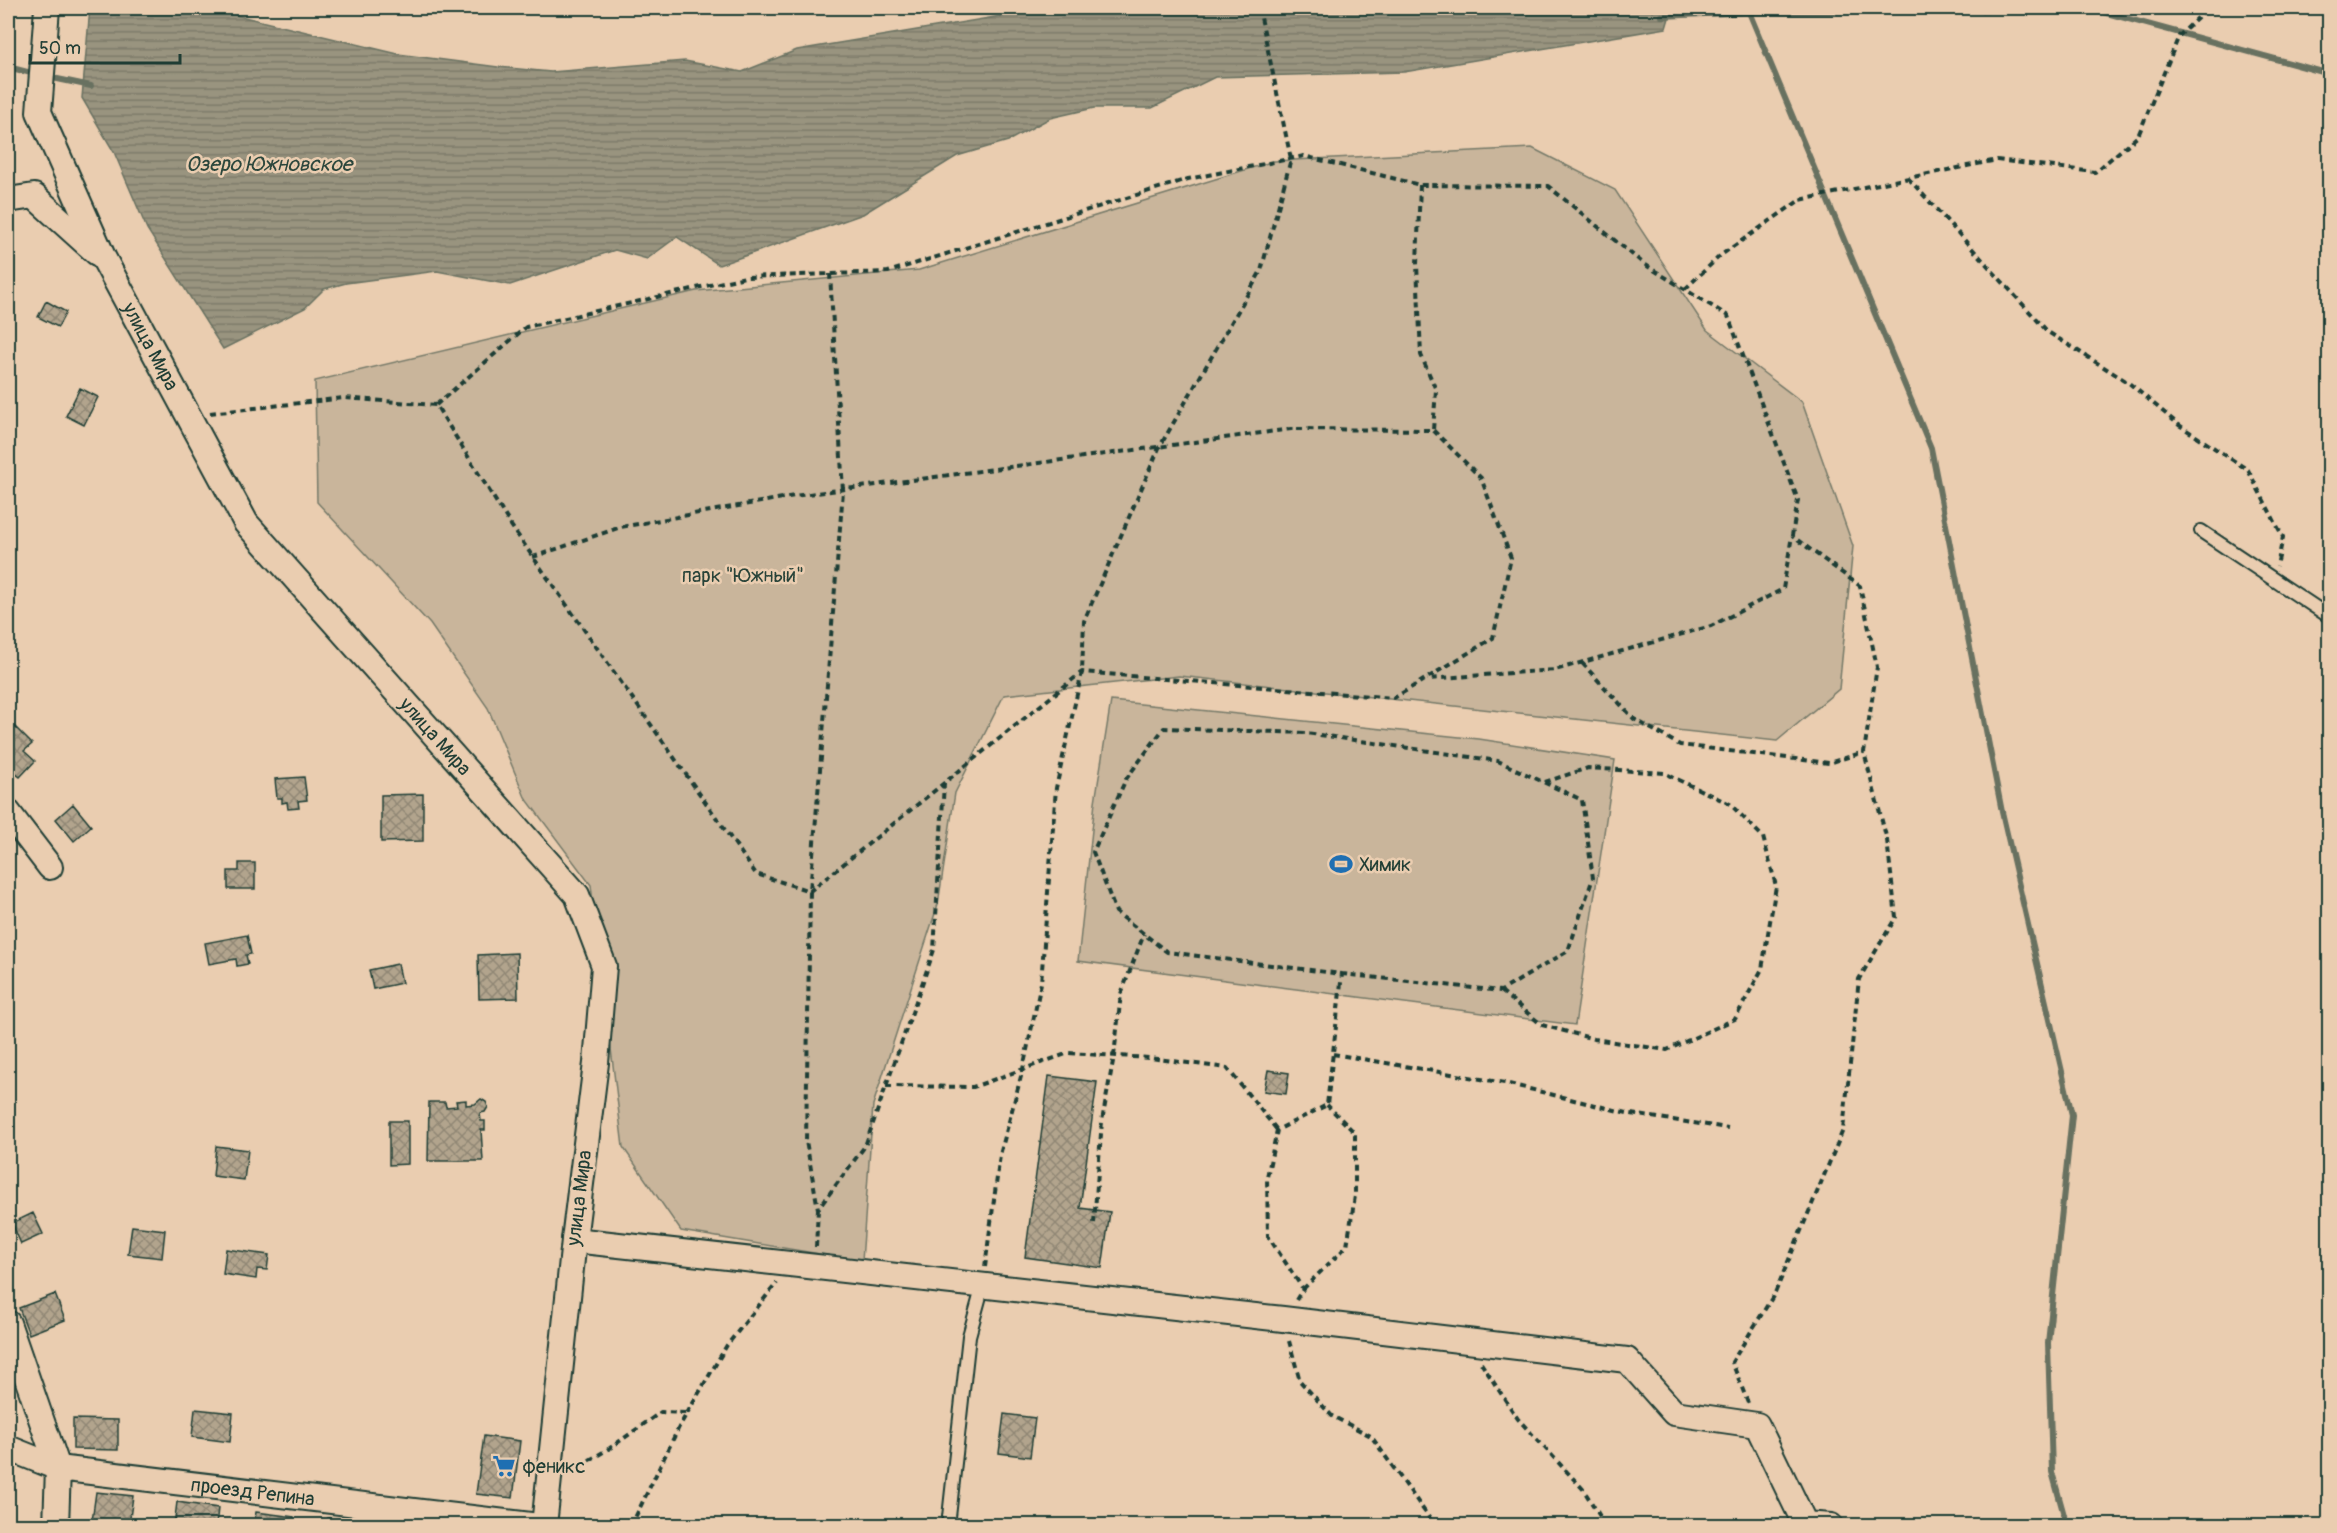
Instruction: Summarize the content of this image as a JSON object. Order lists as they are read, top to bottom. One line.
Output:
{"streets":{"street":["улица Мира","проезд Репина"]},"water":["Озеро Южновское"],"parks":["парк \"Южный\""],"places":{"sports":["Химик"],"supermarket":["феникс"]},"scale_bar":"50 m"}
